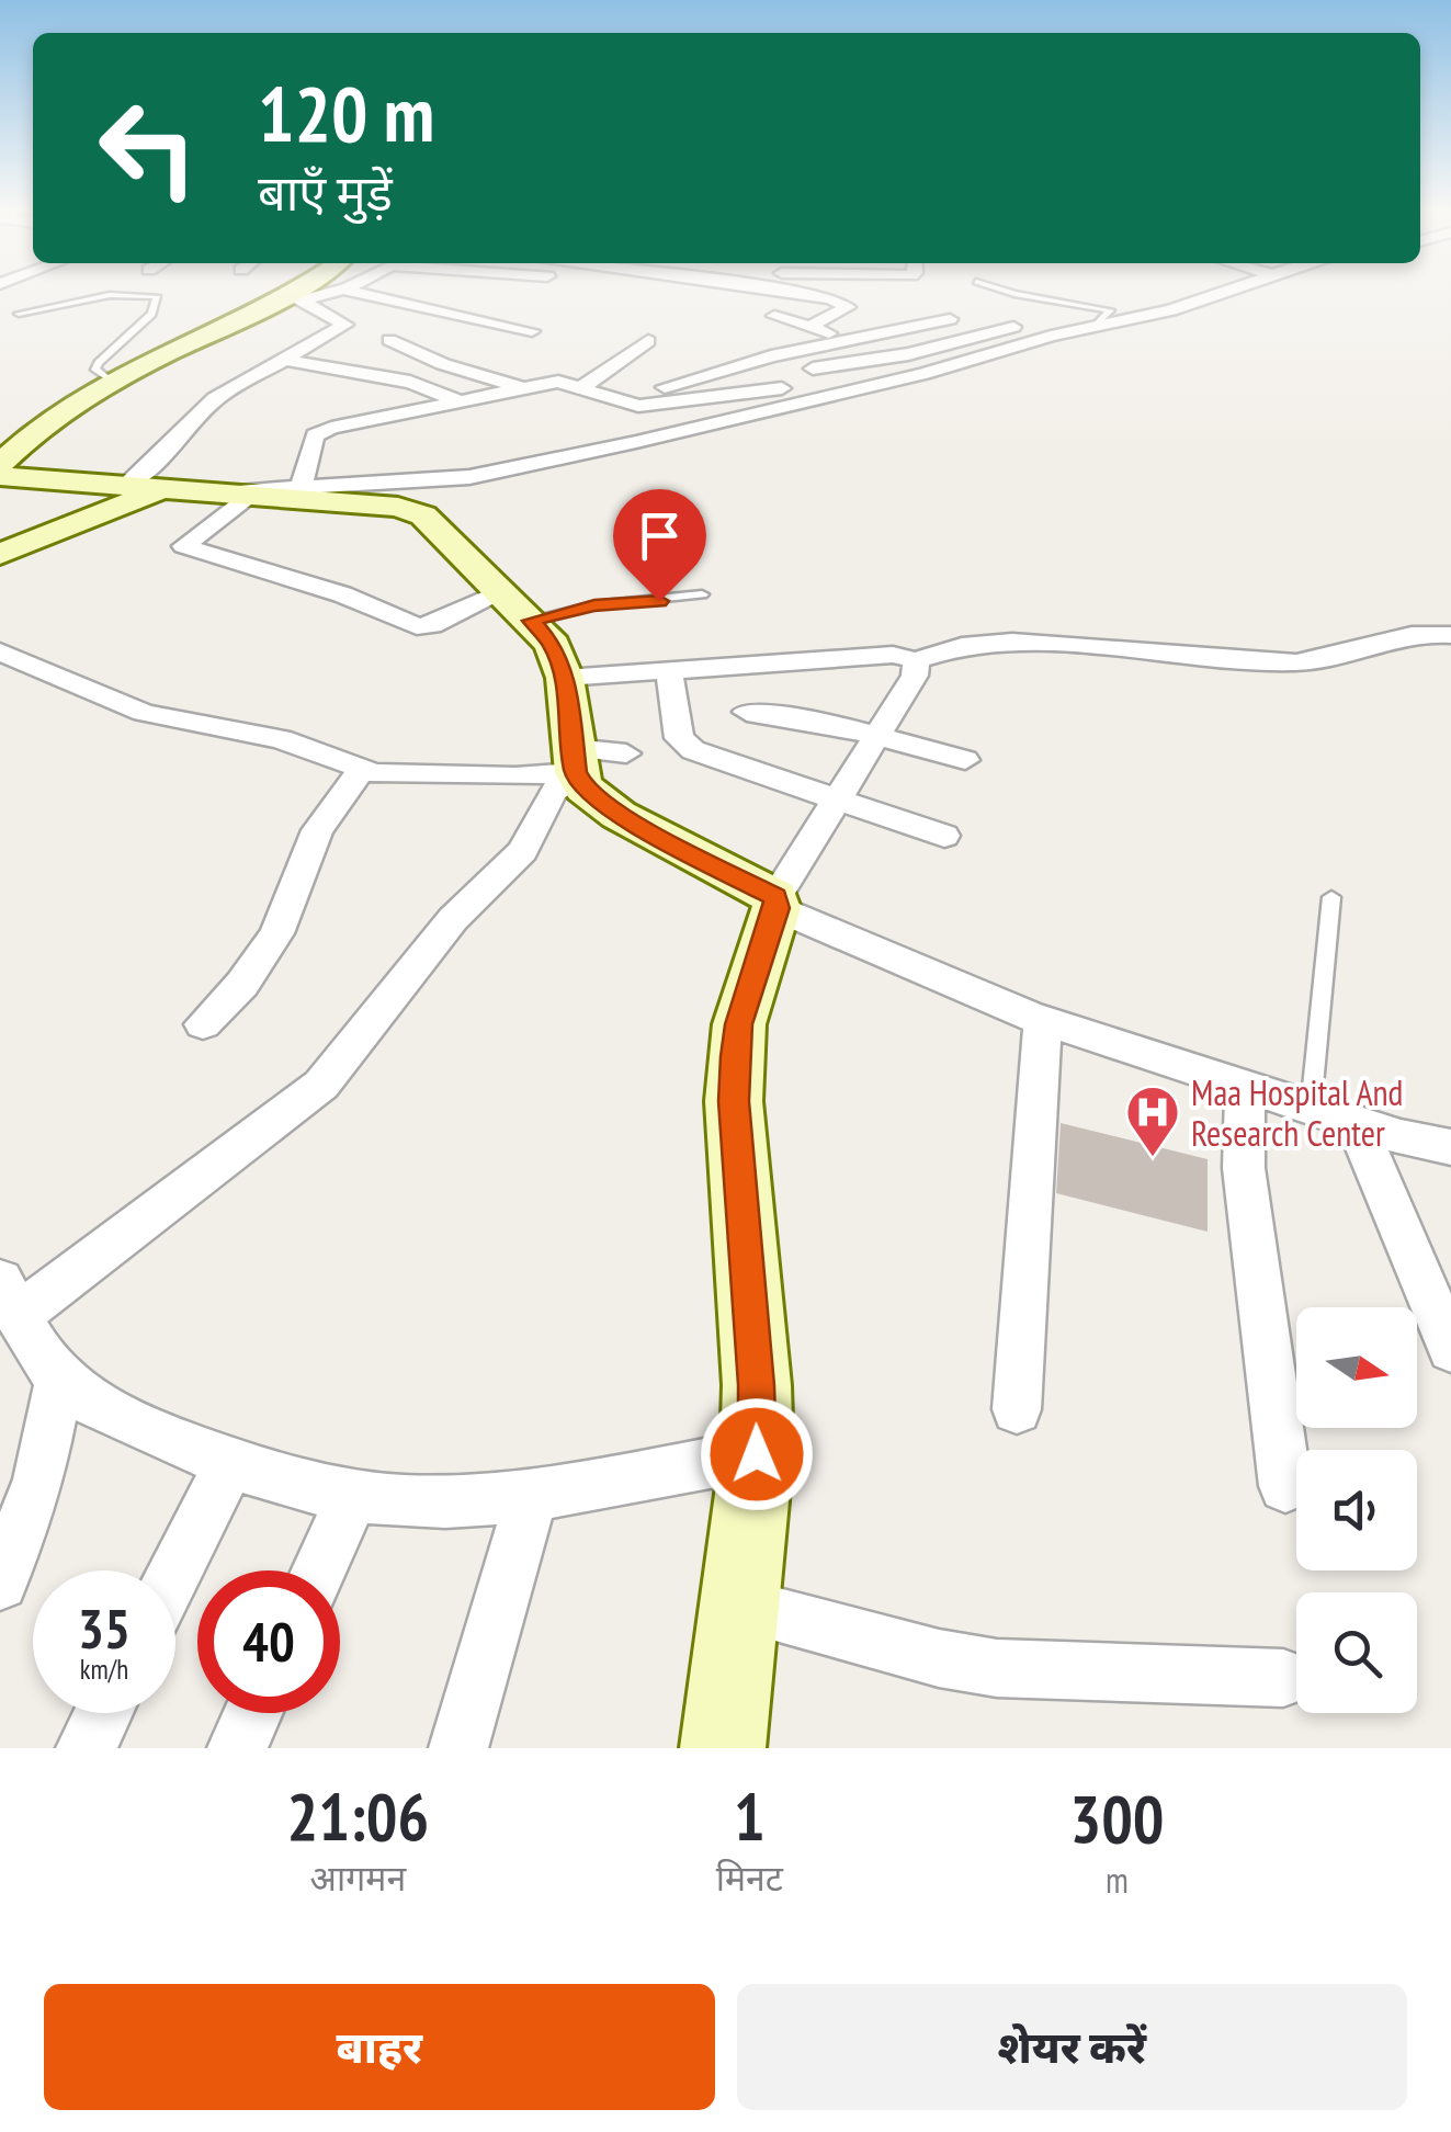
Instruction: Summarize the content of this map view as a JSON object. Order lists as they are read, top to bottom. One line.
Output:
{"places":{"hospital":["Maa Hospital And Research Center"]},"north":"right","page":{"turn":["120 m","बाएँ मुड़ें"],"speed":"35 km/h","limit":"40","eta":["21:06","आगमन","1","मिनट","300","m"],"buttons":["बाहर","शेयर करें"]}}
